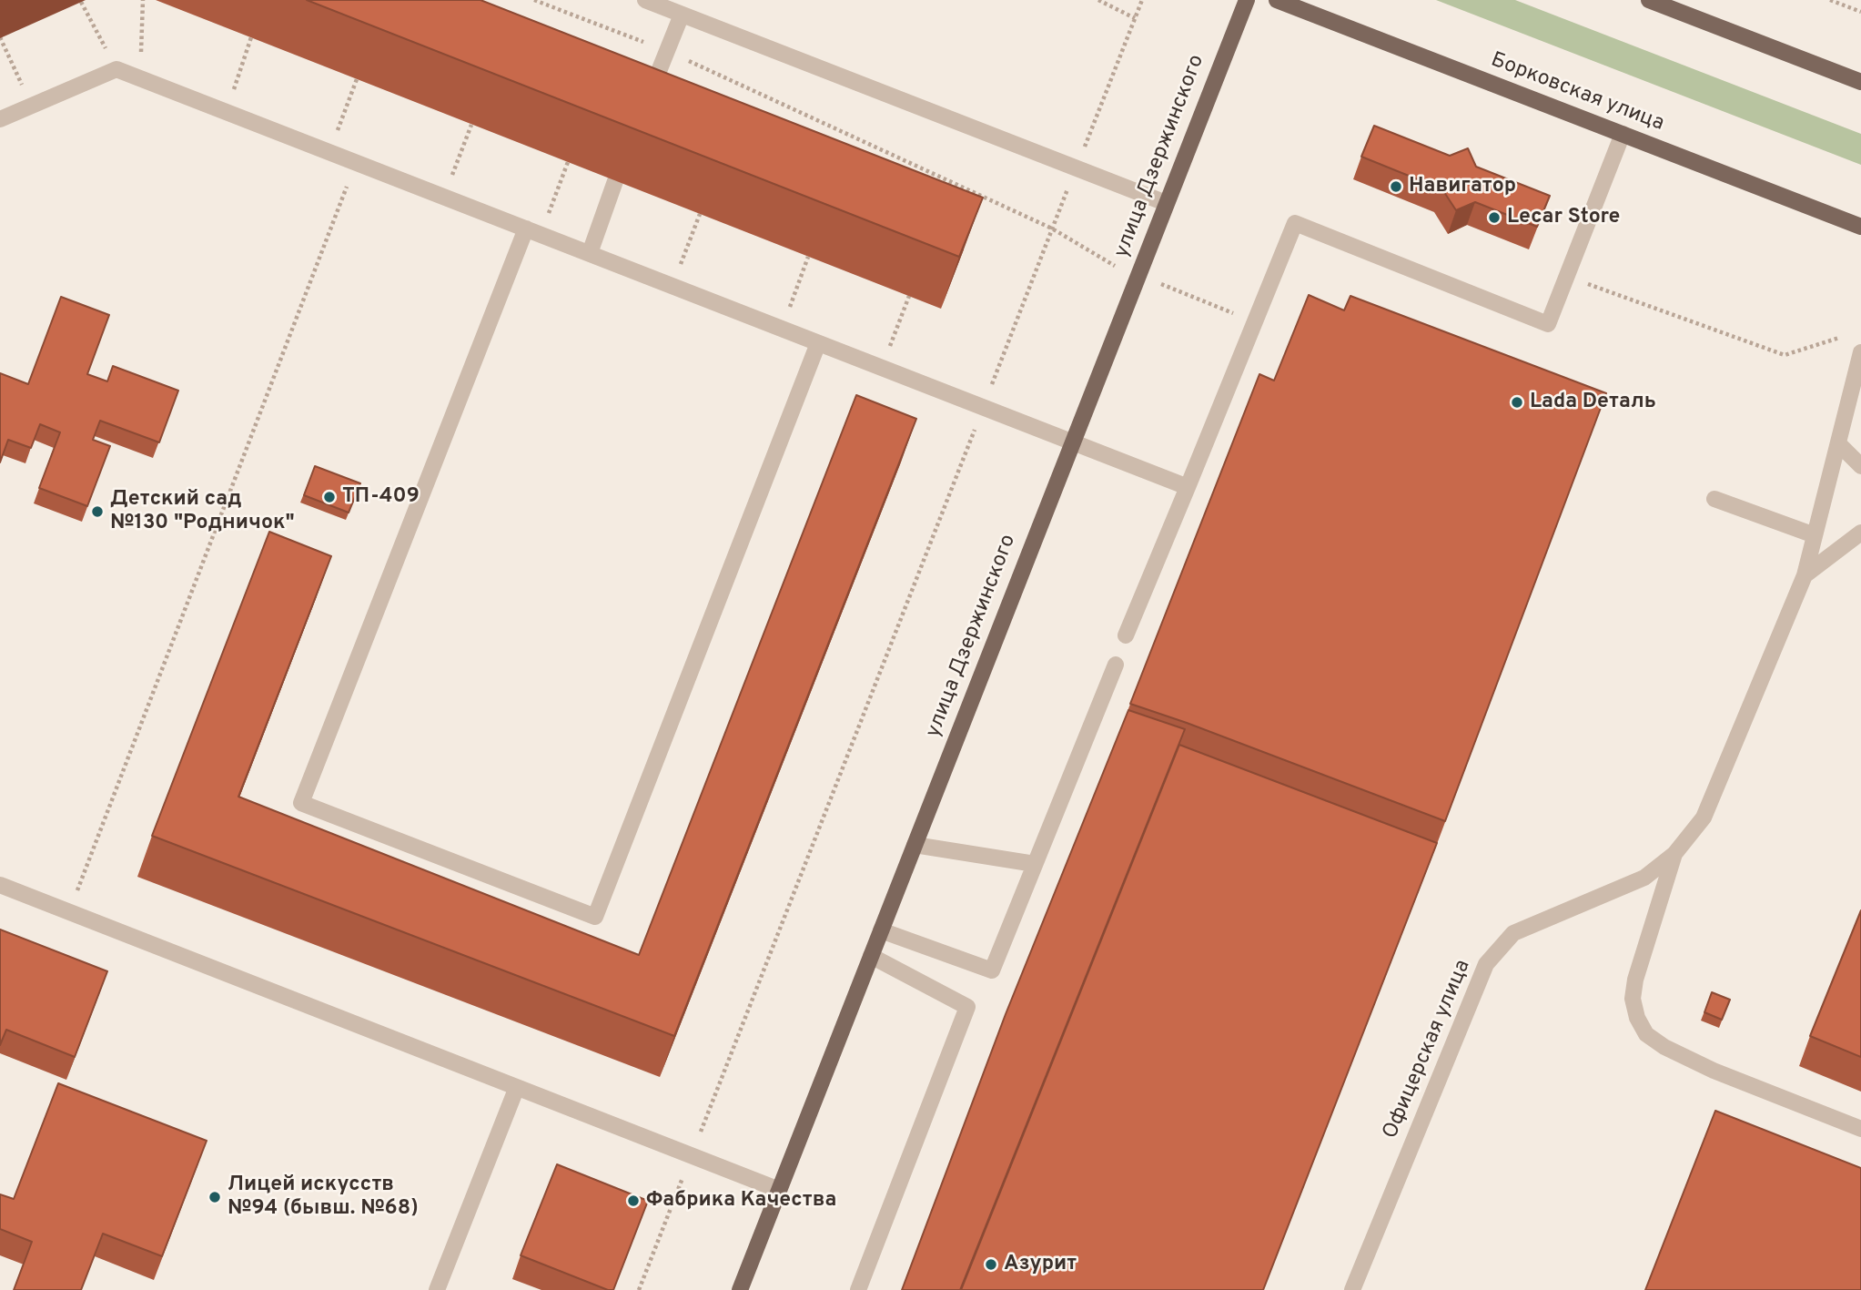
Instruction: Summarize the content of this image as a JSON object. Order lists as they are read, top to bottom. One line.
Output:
{"streets":{"main road":["Борковская улица","улица Дзержинского"],"street":["Офицерская улица"]},"places":["Навигатор","Lecar Store","Lada Dеталь","ТП-409","Детский сад №130 \"Родничок\"","Лицей искусств №94 (бывш. №68)","Фабрика Качества","Азурит"]}
